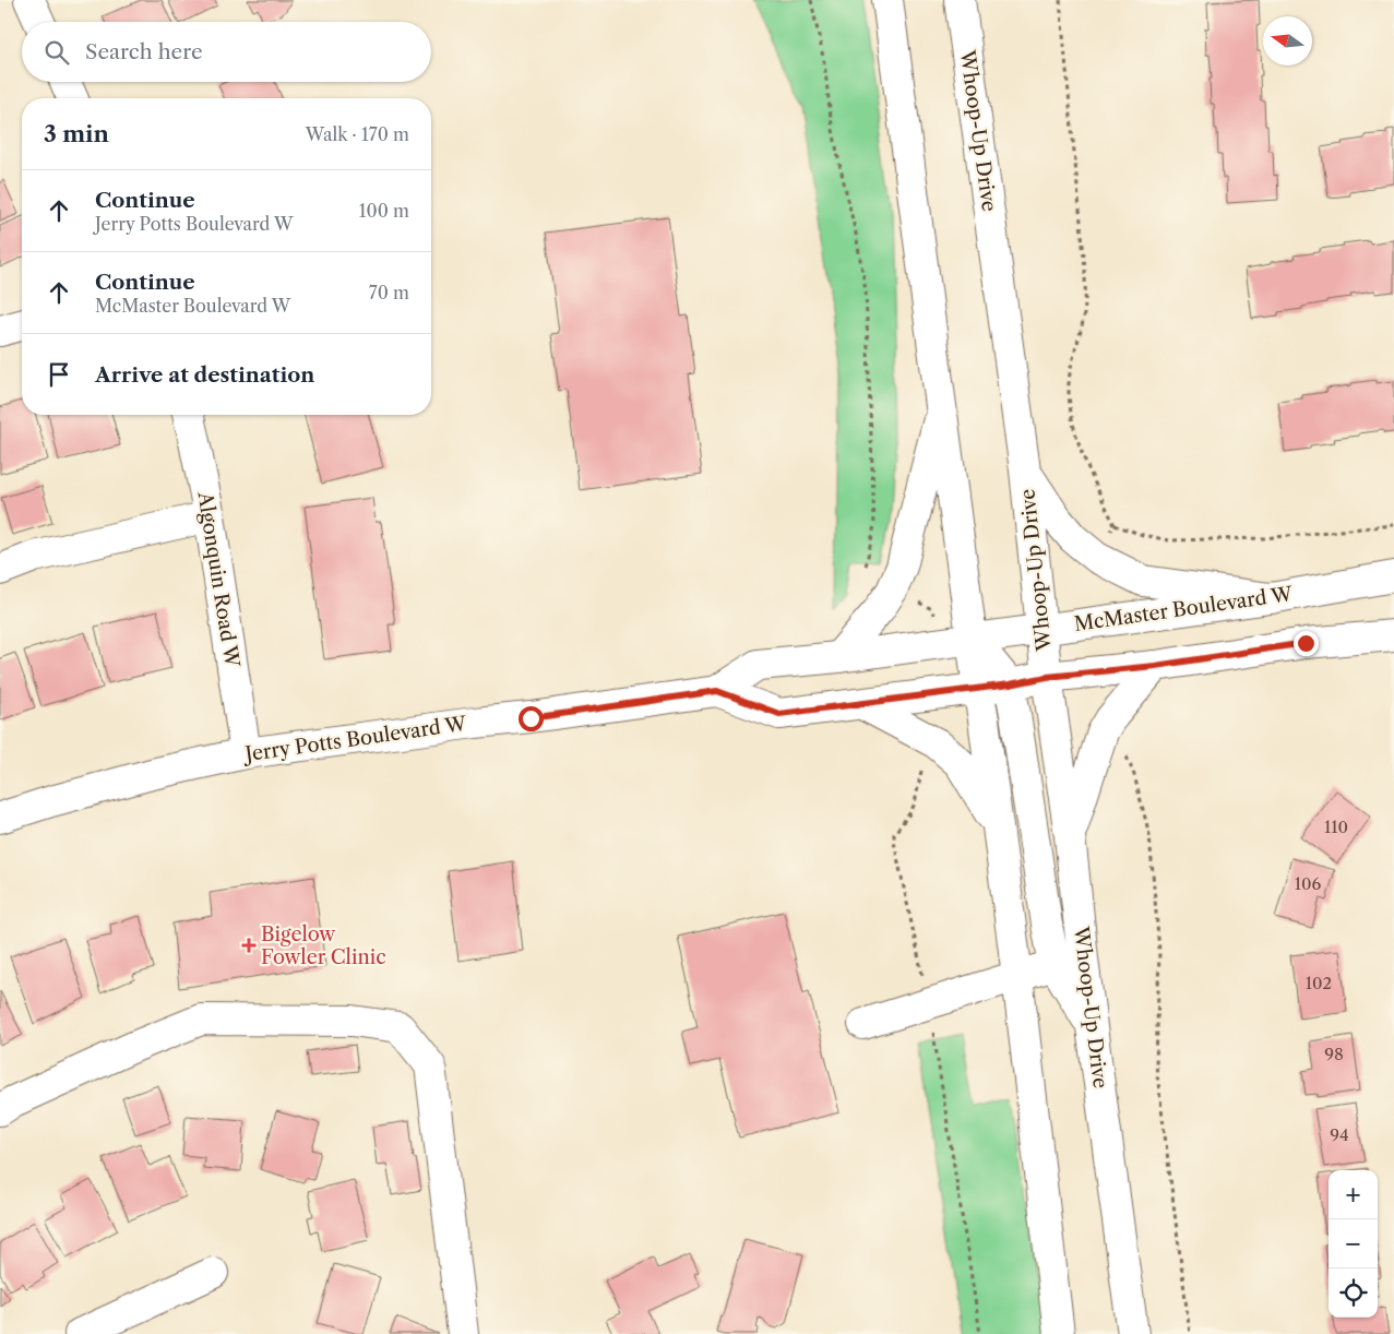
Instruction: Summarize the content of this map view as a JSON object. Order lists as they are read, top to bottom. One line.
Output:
{"streets":{"main road":["Whoop-Up Drive","Algonquin Road W","McMaster Boulevard W","Jerry Potts Boulevard W"]},"crossings":[["Whoop-Up Drive","McMaster Boulevard W"],["Algonquin Road W","Jerry Potts Boulevard W"],["McMaster Boulevard W","Jerry Potts Boulevard W"]],"places":{"health":["Bigelow Fowler Clinic"]},"house_numbers":["110","106","102","98","94"],"north":"left","page":{"search":"Search here","heading":["3 min","Walk · 170 m"],"list":[["Continue","Jerry Potts Boulevard W","100 m"],["Continue","McMaster Boulevard W","70 m"],"Arrive at destination"],"map_buttons":["+","−"]}}
